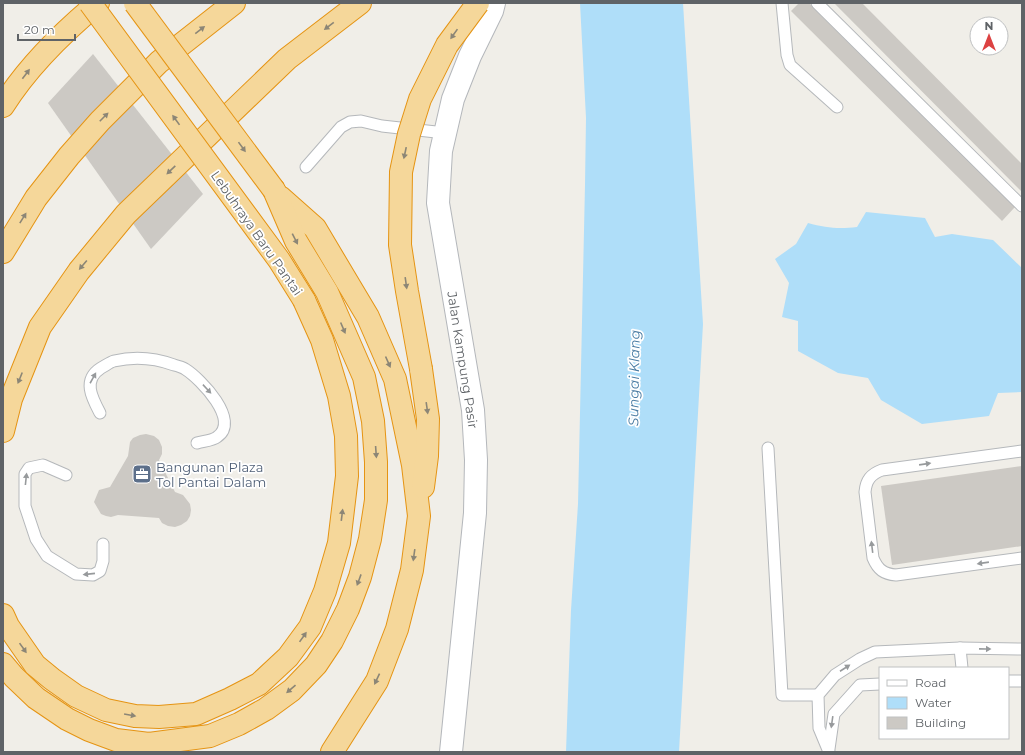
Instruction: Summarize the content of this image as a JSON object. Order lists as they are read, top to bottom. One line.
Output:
{"streets":{"highway":["Lebuhraya Baru Pantai"],"street":["Jalan Kampung Pasir"]},"water":["Sungai Klang"],"places":{"office":["Bangunan Plaza Tol Pantai Dalam"]},"legend":["Road","Water","Building"],"scale_bar":"20 m","north":"top"}
